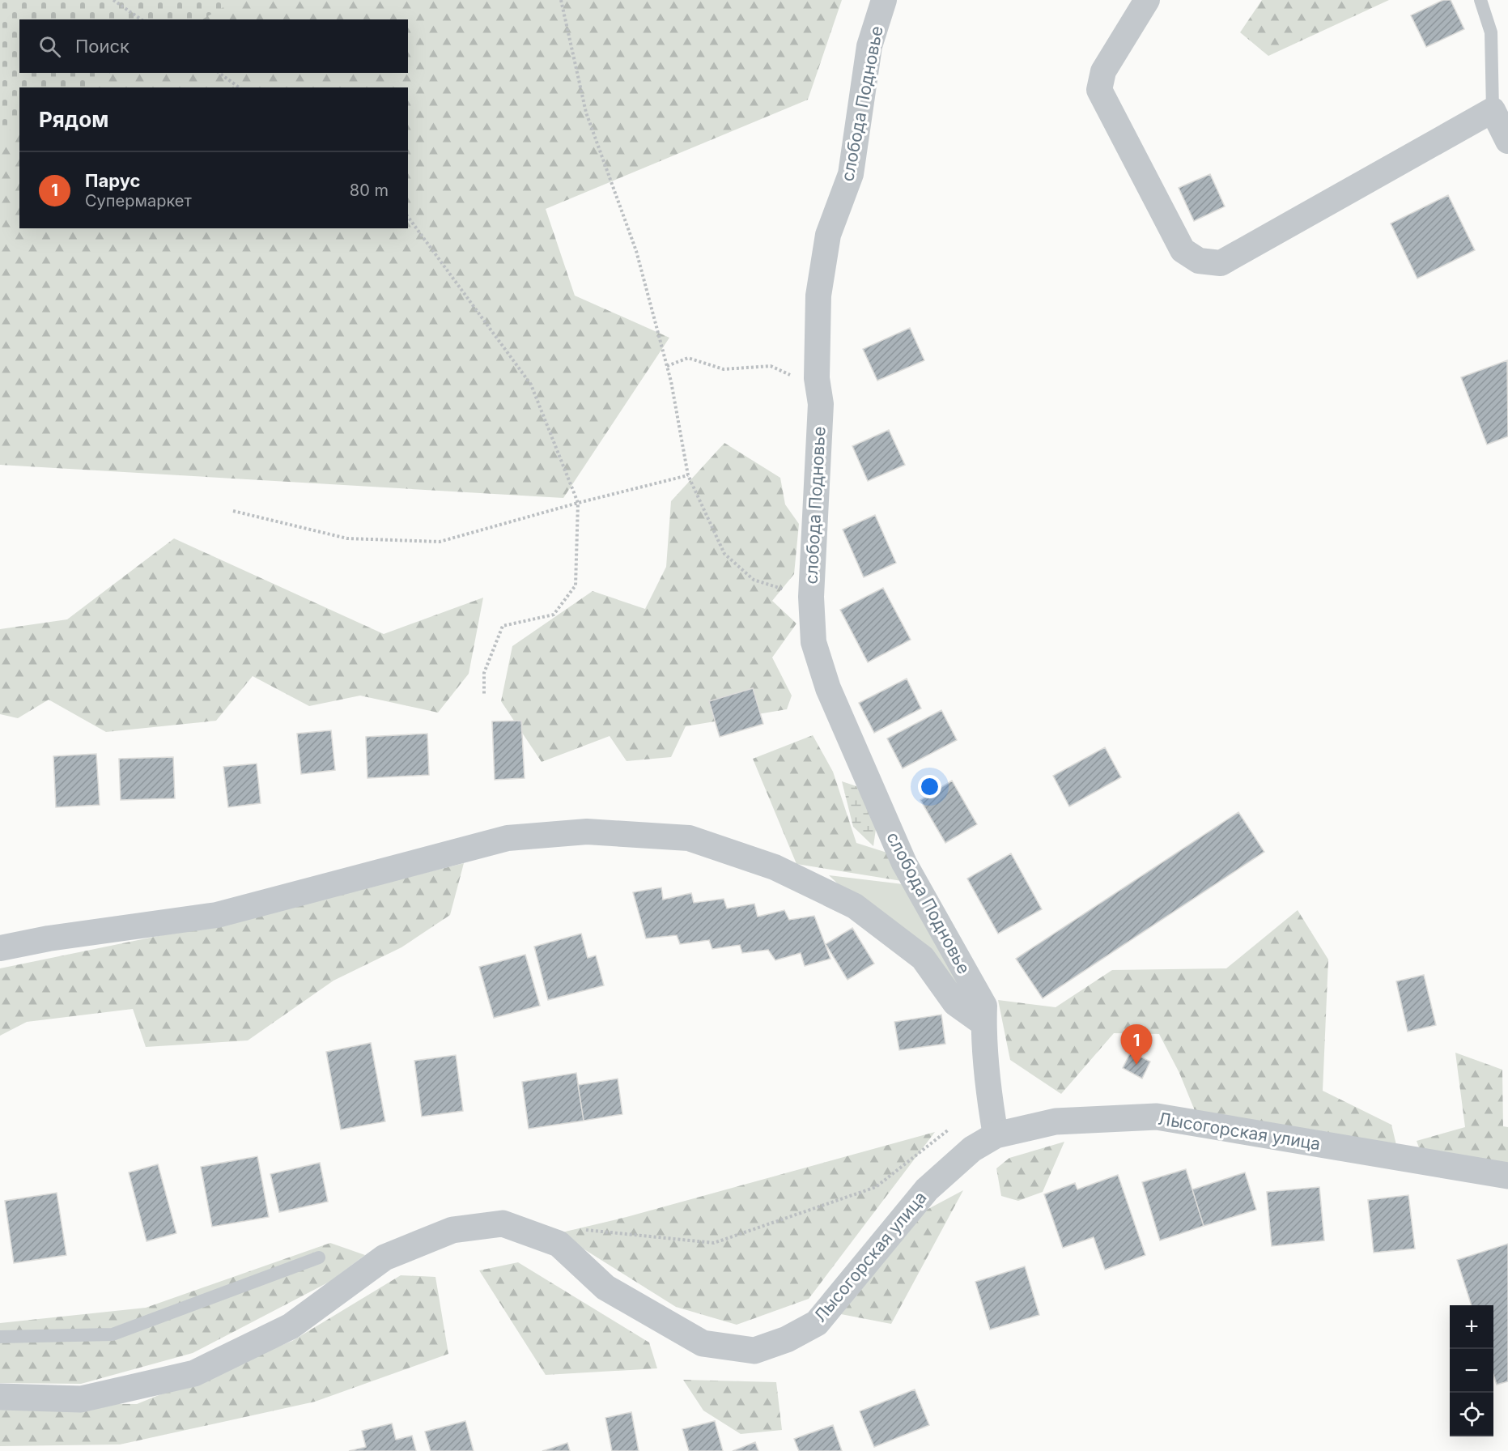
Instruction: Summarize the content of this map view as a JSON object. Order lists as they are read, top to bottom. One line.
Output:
{"streets":{"street":["слобода Подновье","Лысогорская улица"]},"page":{"search":"Поиск","heading":"Рядом","list":[{"mark":"1","name":"Парус","note":"Супермаркет","value":"80 m"}],"pins":"1","map_buttons":["+","−"]}}
